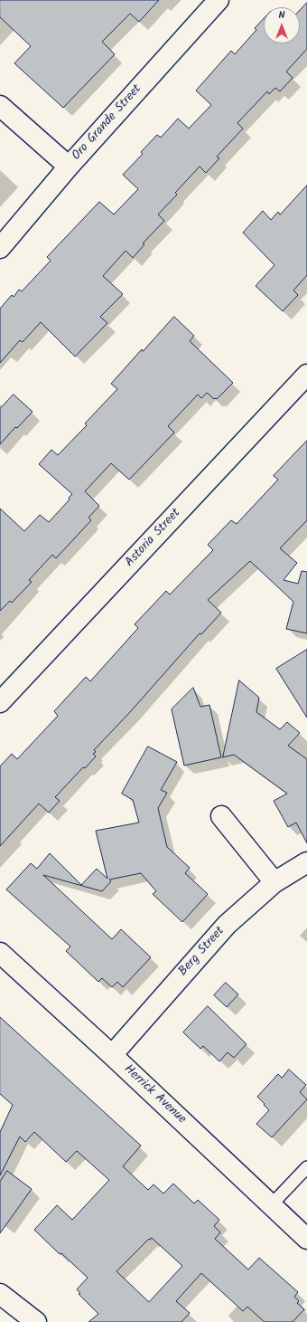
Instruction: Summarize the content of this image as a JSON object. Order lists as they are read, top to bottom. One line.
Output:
{"streets":{"street":["Oro Grande Street","Astoria Street","Berg Street","Herrick Avenue"]},"crossings":[["Berg Street","Herrick Avenue"]],"north":"top"}
